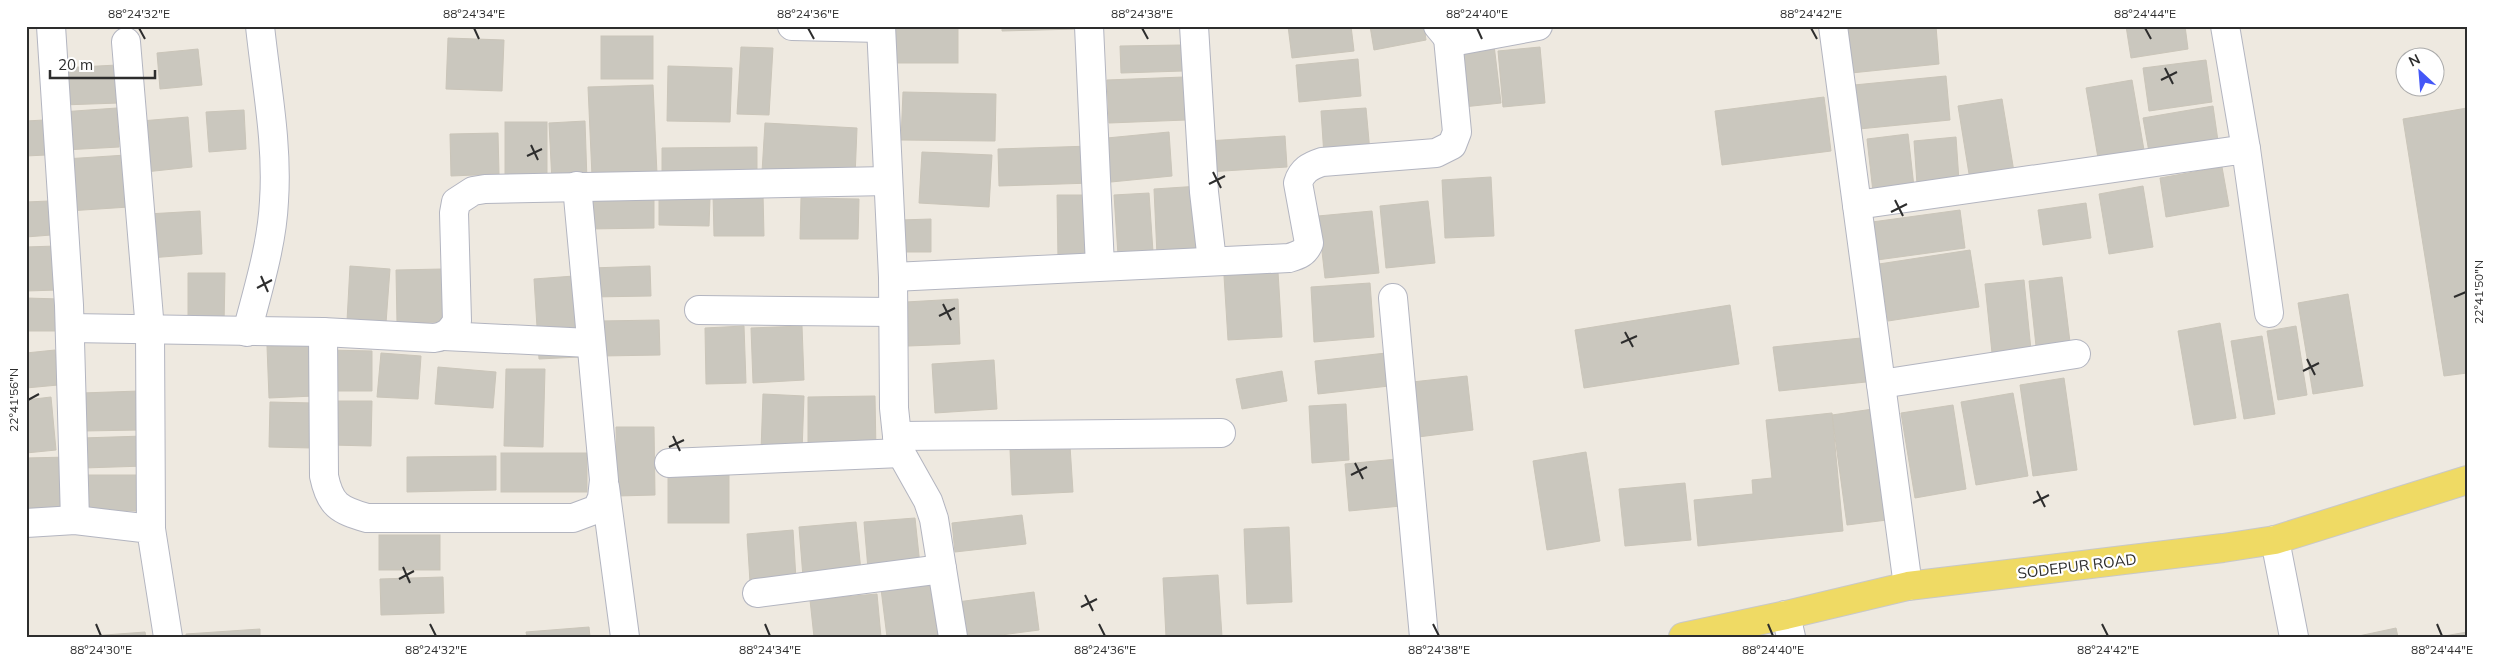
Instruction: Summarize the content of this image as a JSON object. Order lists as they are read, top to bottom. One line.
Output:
{"streets":{"main road":["SODEPUR ROAD"]},"scale_bar":"20 m","north":"top left","coordinates":["88°24'32\"E","88°24'34\"E","88°24'36\"E","88°24'38\"E","88°24'40\"E","88°24'42\"E","88°24'44\"E","22°41'50\"N","22°41'56\"N","88°24'30\"E"]}
